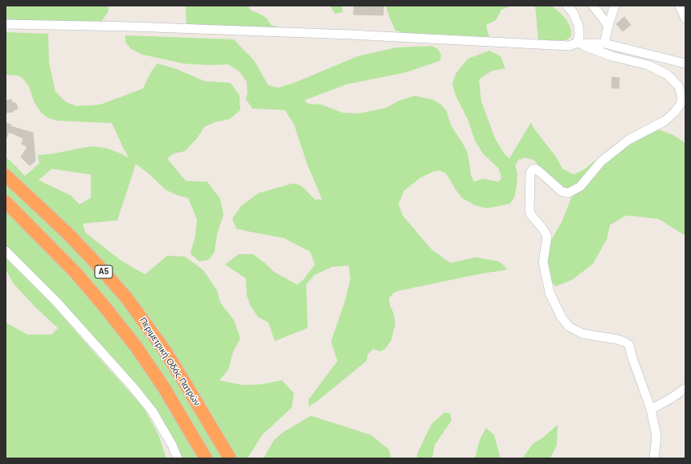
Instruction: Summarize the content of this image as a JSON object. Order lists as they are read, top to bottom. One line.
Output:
{"streets":{"highway":["Α5","Περιμετρική Οδός Πατρών"]}}
